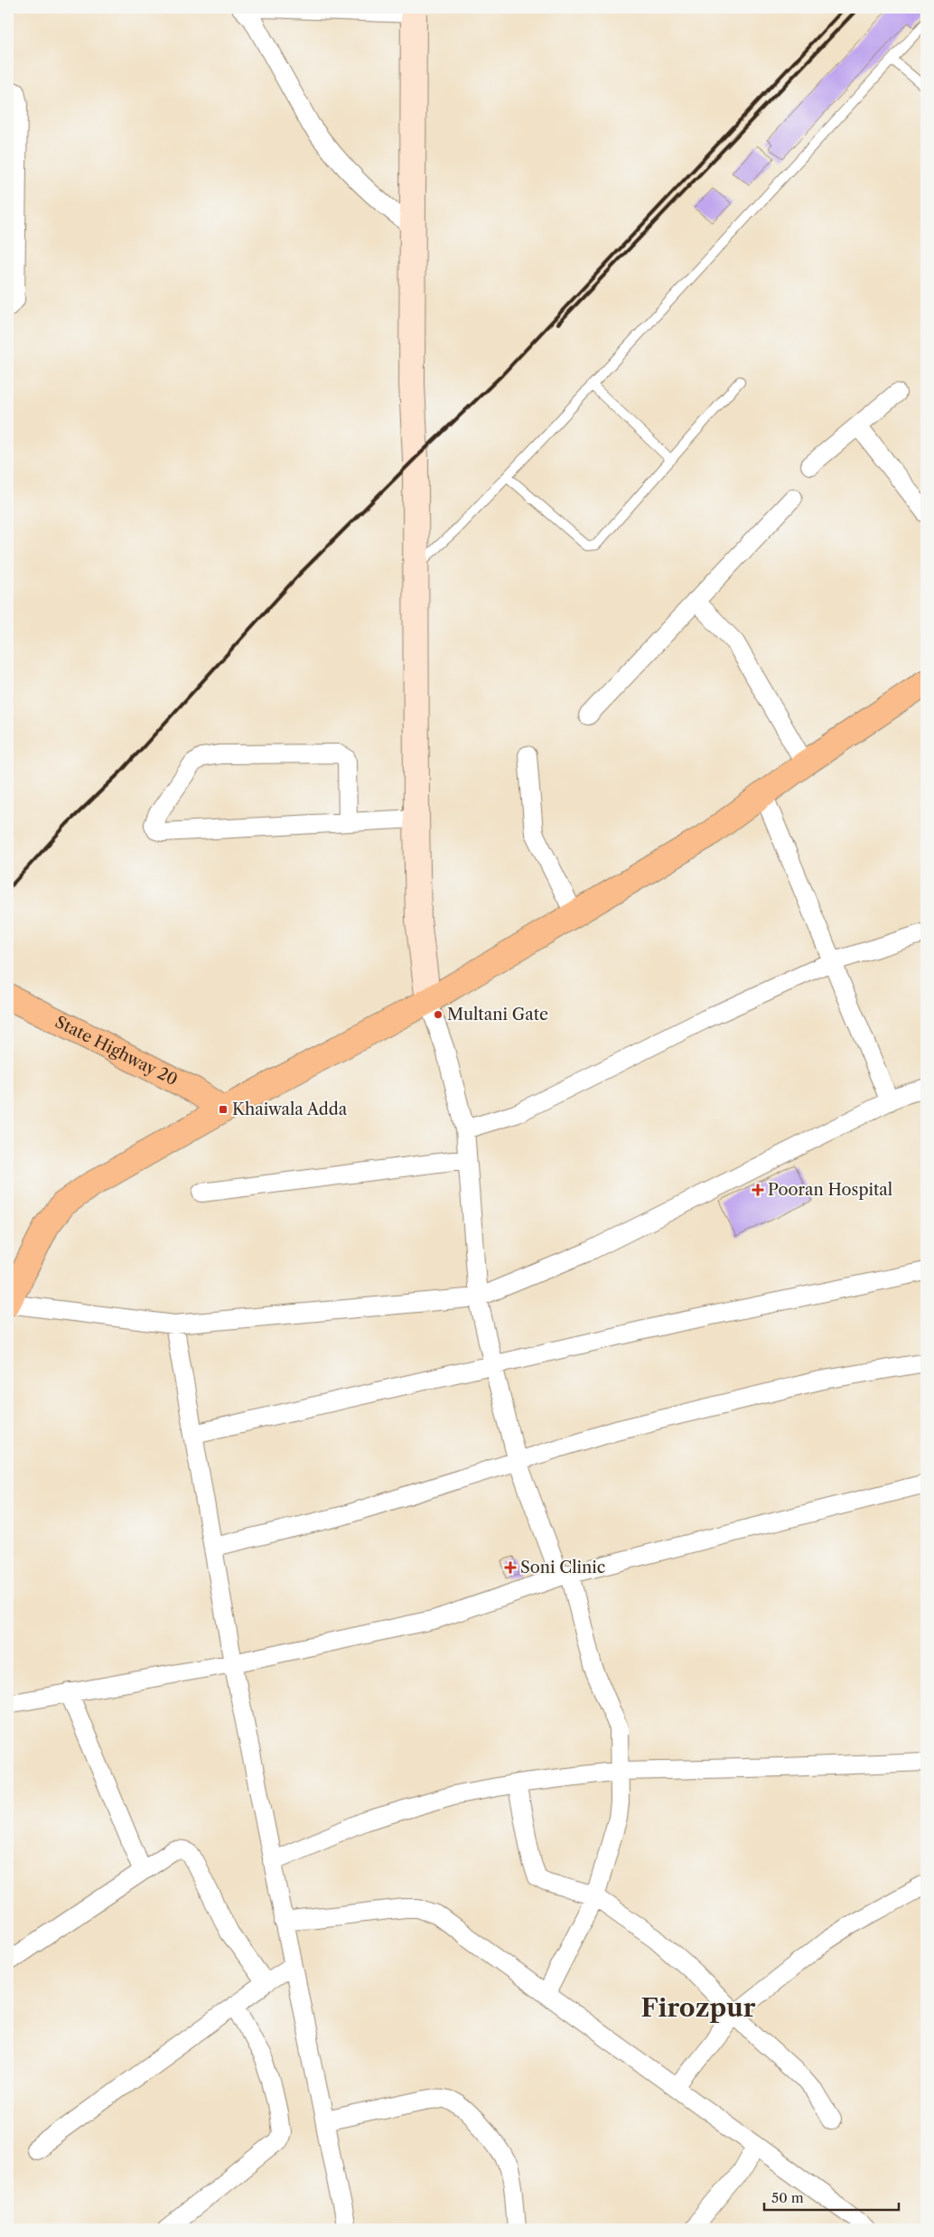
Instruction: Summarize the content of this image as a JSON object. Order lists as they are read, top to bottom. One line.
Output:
{"streets":{"main road":["State Highway 20"]},"districts":["Firozpur"],"places":{"other":["Multani Gate"],"transit":["Khaiwala Adda"],"health":["Pooran Hospital","Soni Clinic"]},"scale_bar":"50 m"}
